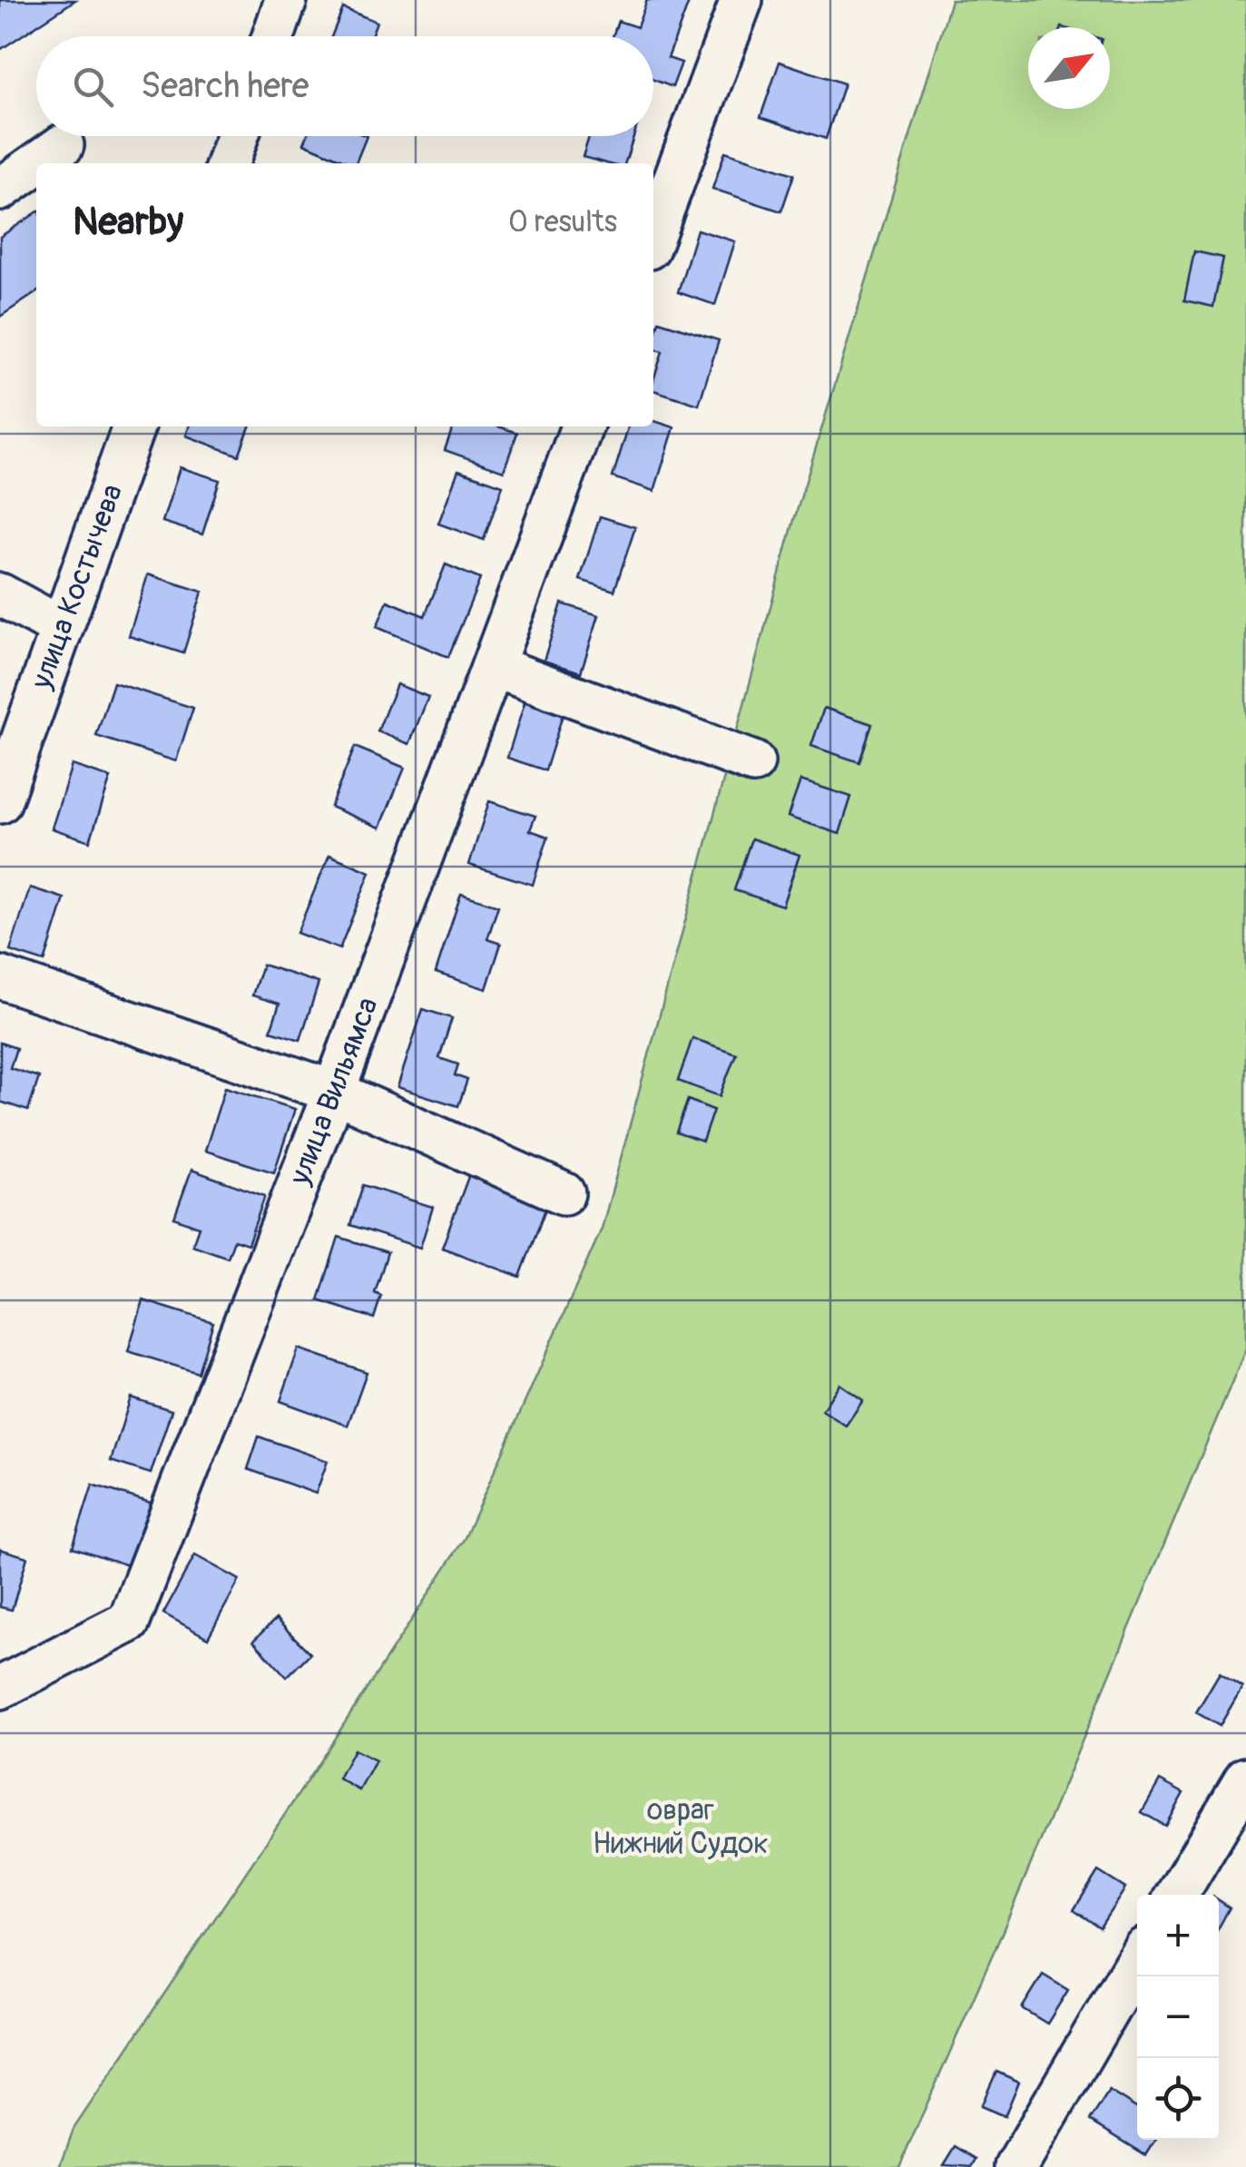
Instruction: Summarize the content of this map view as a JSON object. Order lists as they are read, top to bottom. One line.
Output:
{"streets":{"street":["улица Костычева","улица Вильямса"]},"parks":["овраг Нижний Судок"],"north":"top right","page":{"search":"Search here","heading":["Nearby","0 results"],"map_buttons":["+","−"]}}
